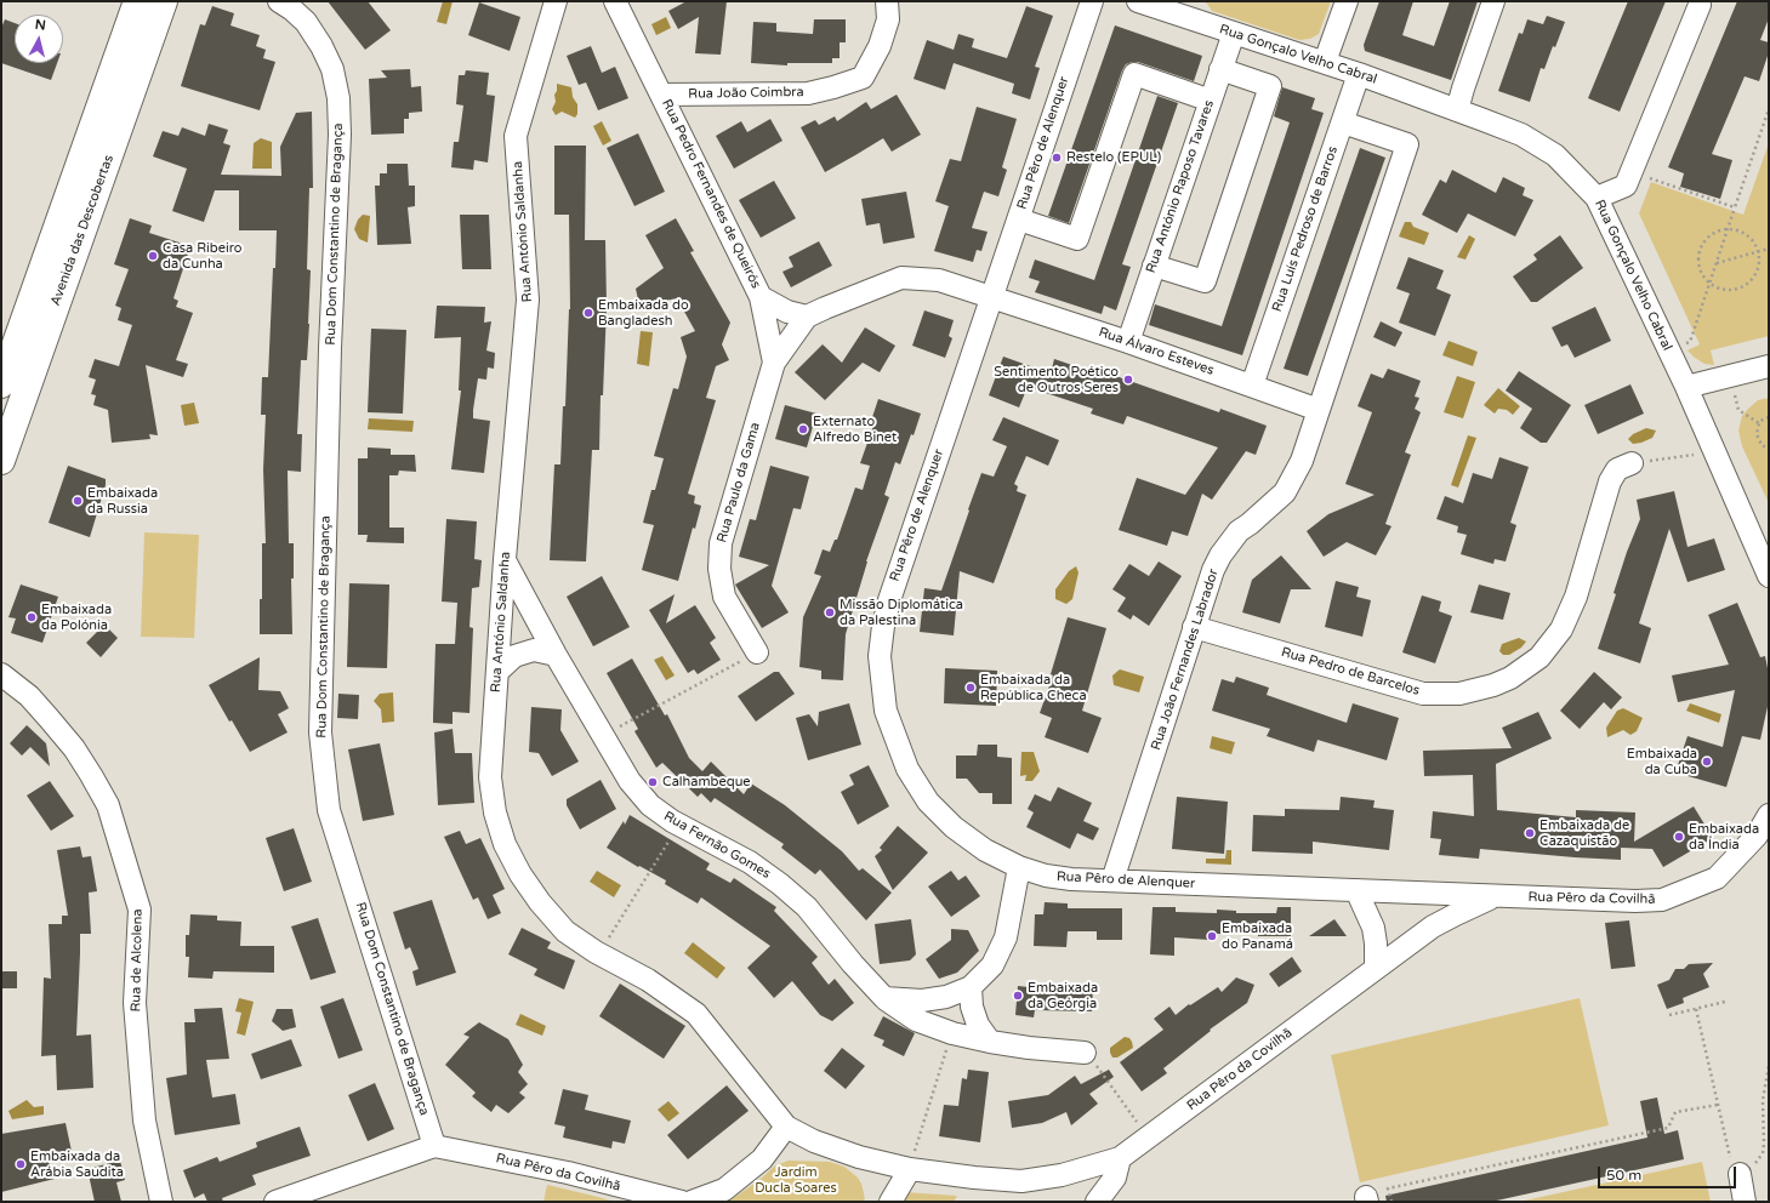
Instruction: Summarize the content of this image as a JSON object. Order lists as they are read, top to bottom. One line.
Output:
{"streets":{"main road":["Avenida das Descobertas"],"street":["Rua Gonçalo Velho Cabral","Rua João Coimbra","Rua Pêro de Alenquer","Rua António Raposo Tavares","Rua Pedro Fernandes de Queirós","Rua Luís Pedroso de Barros","Rua António Saldanha","Rua Dom Constantino de Bragança","Rua Álvaro Esteves","Rua Paulo da Gama","Rua João Fernandes Labrador","Rua Pedro de Barcelos","Rua Fernão Gomes","Rua Pêro da Covilhã","Rua de Alcolena"]},"crossings":[["Rua Gonçalo Velho Cabral","Rua António Raposo Tavares"],["Rua Gonçalo Velho Cabral","Rua Luís Pedroso de Barros"],["Rua João Coimbra","Rua Pedro Fernandes de Queirós"],["Rua Pêro de Alenquer","Rua Álvaro Esteves"],["Rua Pêro de Alenquer","Rua João Fernandes Labrador"],["Rua Pêro de Alenquer","Rua Pêro da Covilhã"],["Rua António Raposo Tavares","Rua Álvaro Esteves"],["Rua Pedro Fernandes de Queirós","Rua Paulo da Gama"],["Rua Luís Pedroso de Barros","Rua Álvaro Esteves"],["Rua Luís Pedroso de Barros","Rua João Fernandes Labrador"],["Rua António Saldanha","Rua Fernão Gomes"],["Rua António Saldanha","Rua Pêro da Covilhã"],["Rua Dom Constantino de Bragança","Rua Pêro da Covilhã"],["Rua Álvaro Esteves","Rua João Fernandes Labrador"],["Rua João Fernandes Labrador","Rua Pedro de Barcelos"]],"parks":["Jardim Ducla Soares"],"places":["Restelo (EPUL)","Casa Ribeiro da Cunha","Embaixada do Bangladesh","Sentimento Poético de Outros Seres","Externato Alfredo Binet","Embaixada da Russia","Missão Diplomática da Palestina","Embaixada da Polónia","Embaixada da República Checa","Embaixada da Cuba","Calhambeque","Embaixada de Cazaquistão","Embaixada da Índia","Embaixada do Panamá","Embaixada da Geórgia","Embaixada da Arábia Saudita"],"scale_bar":"50 m","north":"top"}
